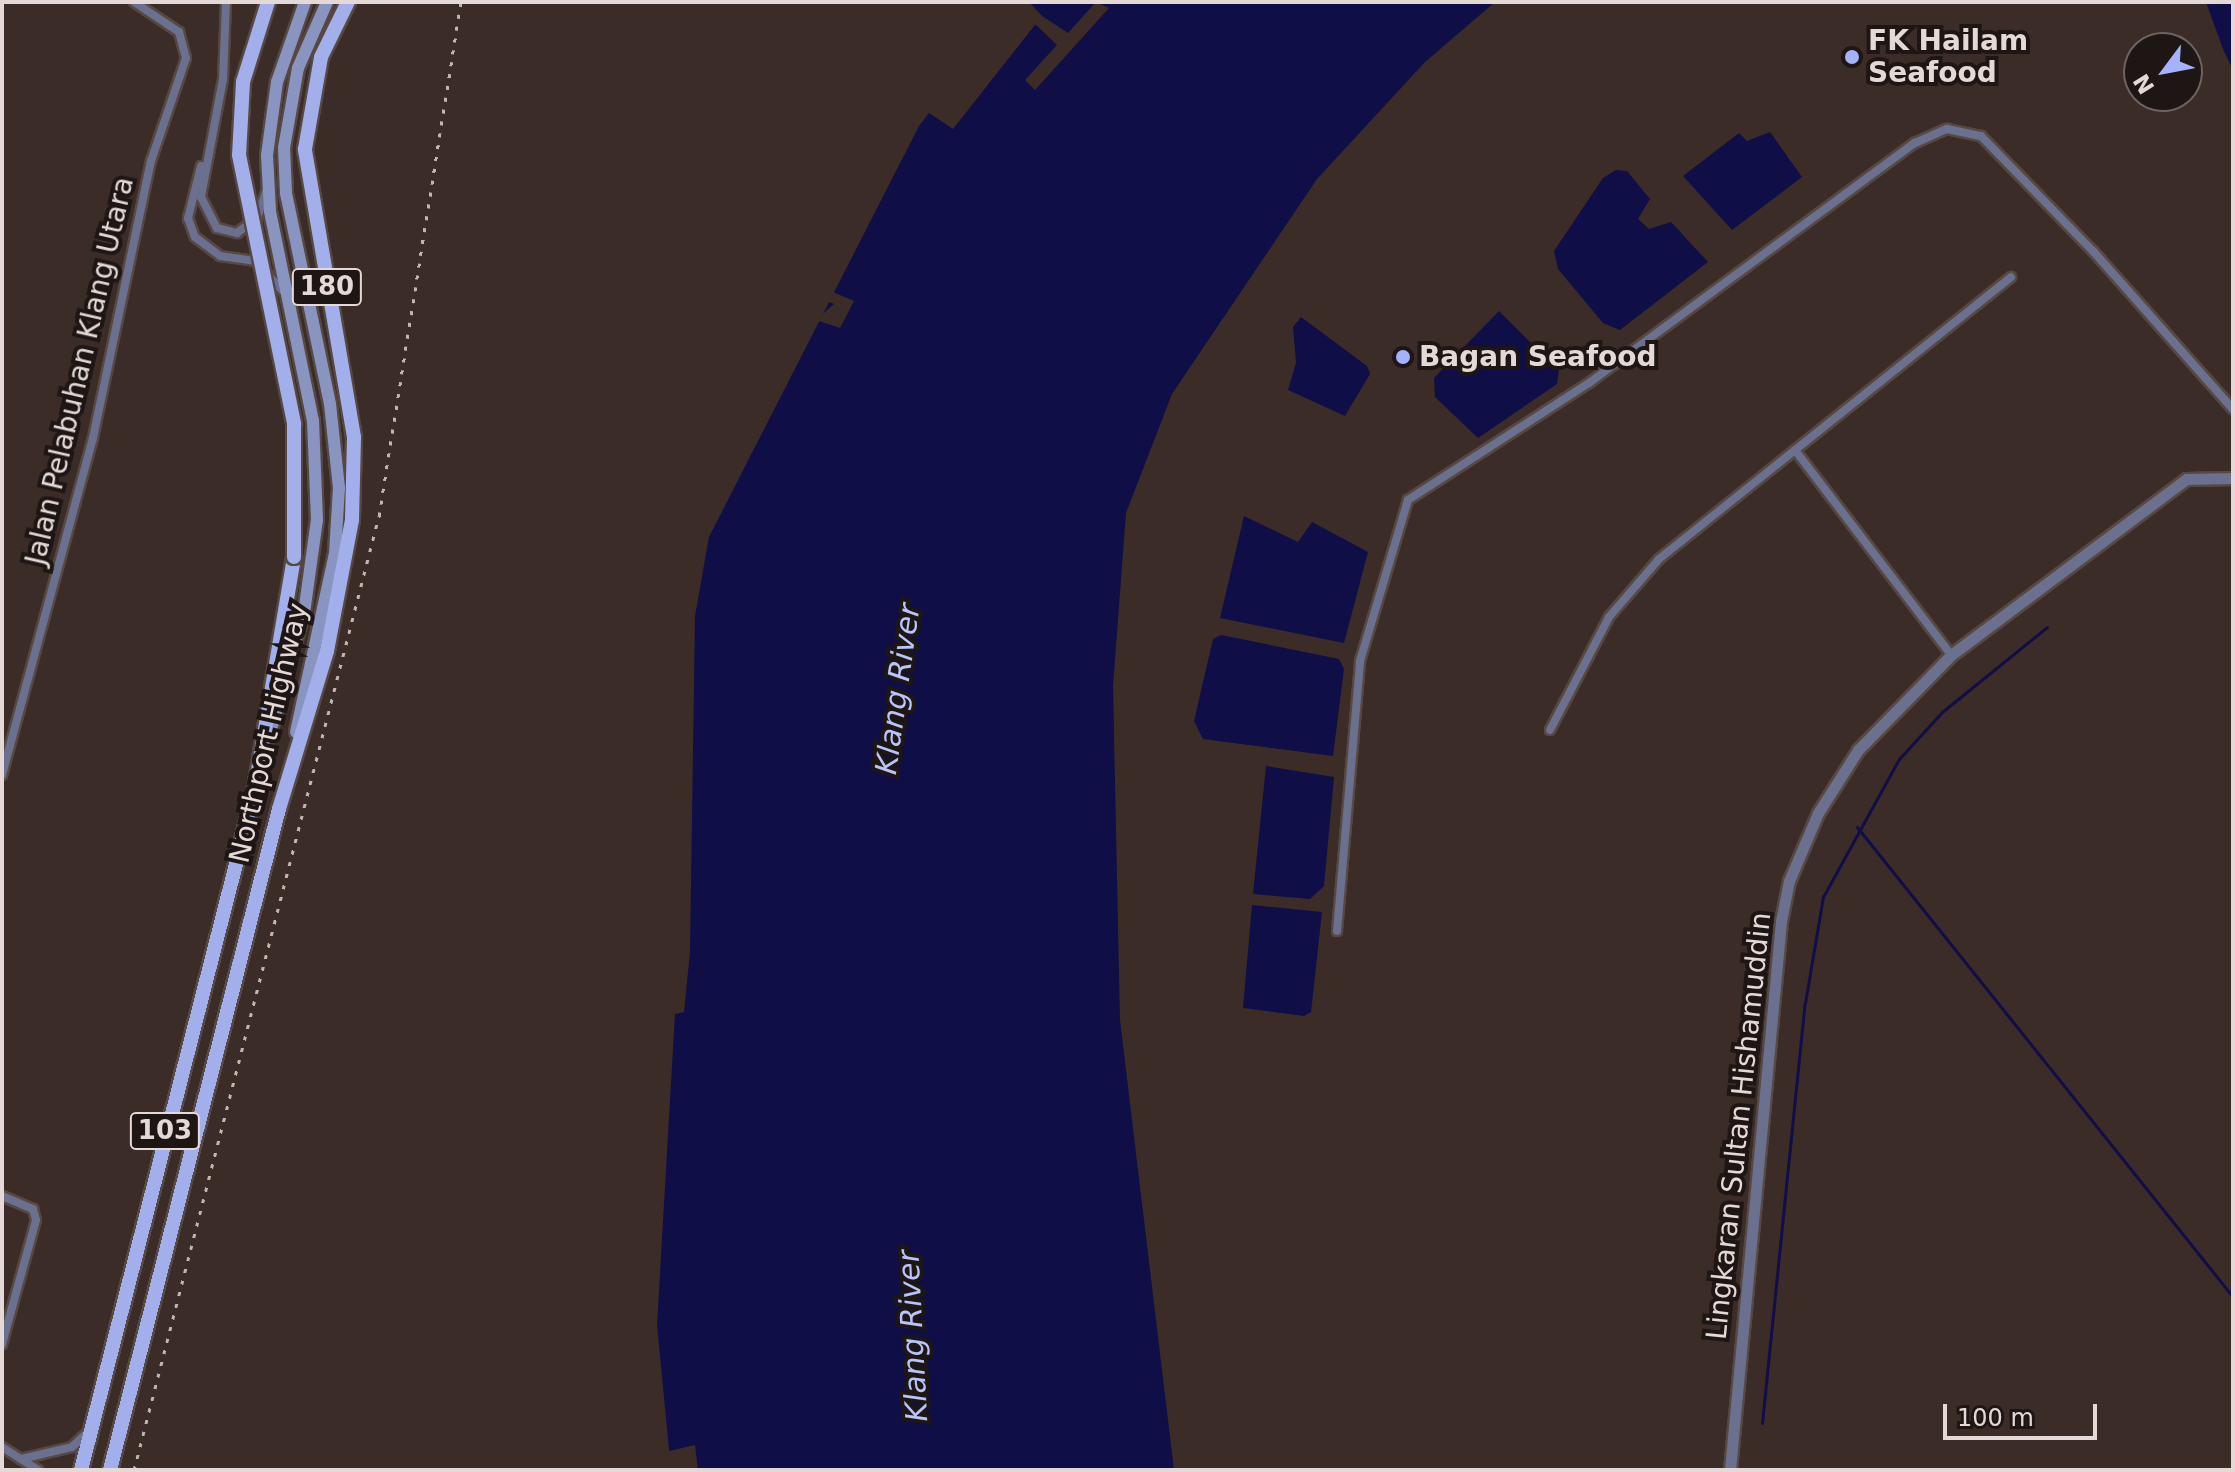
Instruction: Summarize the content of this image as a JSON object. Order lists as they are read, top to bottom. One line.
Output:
{"streets":{"main road":["180","Northport Highway","103"],"street":["Jalan Pelabuhan Klang Utara","Lingkaran Sultan Hishamuddin"]},"crossings":[["180","Northport Highway"]],"water":["Klang River"],"places":["FK Hailam Seafood","Bagan Seafood"],"scale_bar":"100 m","north":"bottom left"}
